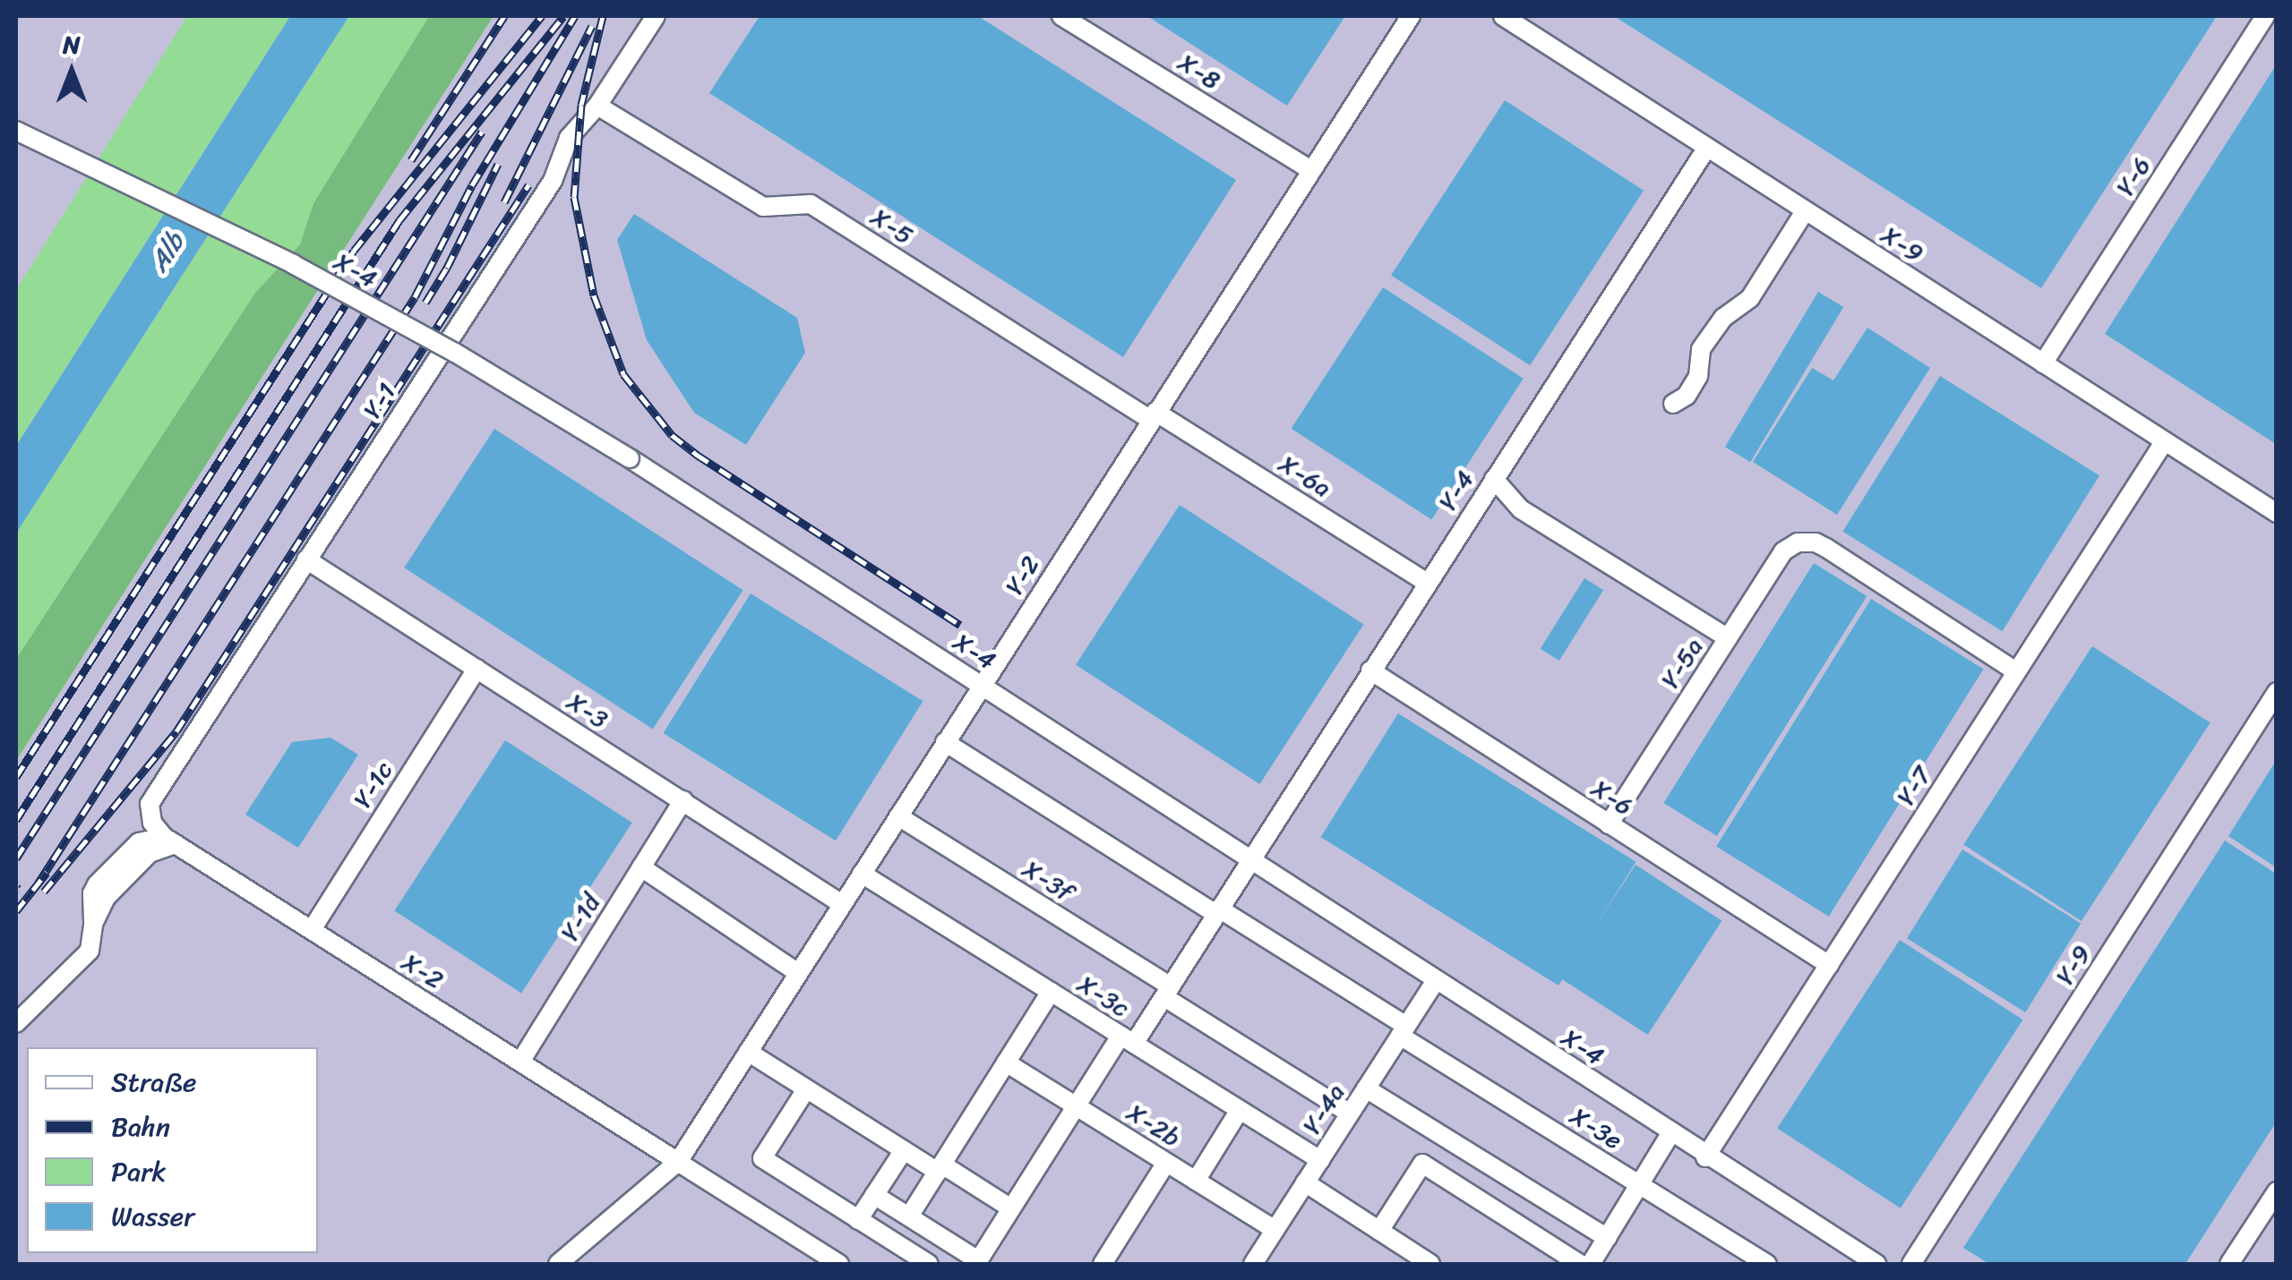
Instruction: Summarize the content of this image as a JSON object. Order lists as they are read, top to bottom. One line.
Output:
{"streets":{"street":["X-8","Y-6","X-5","X-9","X-4","Y-1","X-6a","Y-4","Y-2","Y-5a","X-3","Y-1c","Y-7","X-6","X-3f","Y-1d","Y-9","X-2","X-3c","Y-4a","X-2b","X-3e"]},"crossings":[["X-8","Y-2"],["Y-6","X-9"],["X-5","Y-1"],["X-5","X-6a"],["X-5","Y-2"],["X-9","Y-4"],["X-9","Y-7"],["X-4","Y-4"],["X-4","Y-2"],["X-4","Y-7"],["X-4","Y-4a"],["Y-1","X-3"],["Y-1","X-2"],["X-6a","Y-4"],["X-6a","Y-2"],["Y-4","X-6"],["Y-2","X-3"],["Y-2","X-3f"],["Y-2","X-2"],["Y-2","X-3c"],["Y-2","X-3e"],["Y-5a","Y-7"],["Y-5a","X-6"],["X-3","Y-1c"],["X-3","Y-1d"],["Y-1c","X-2"],["Y-7","X-6"],["X-3f","Y-4a"],["Y-1d","X-2"],["X-3c","Y-4a"],["Y-4a","X-2b"],["Y-4a","X-3e"]],"water":["Alb"],"legend":["Straße","Bahn","Park","Wasser"],"north":"top"}
